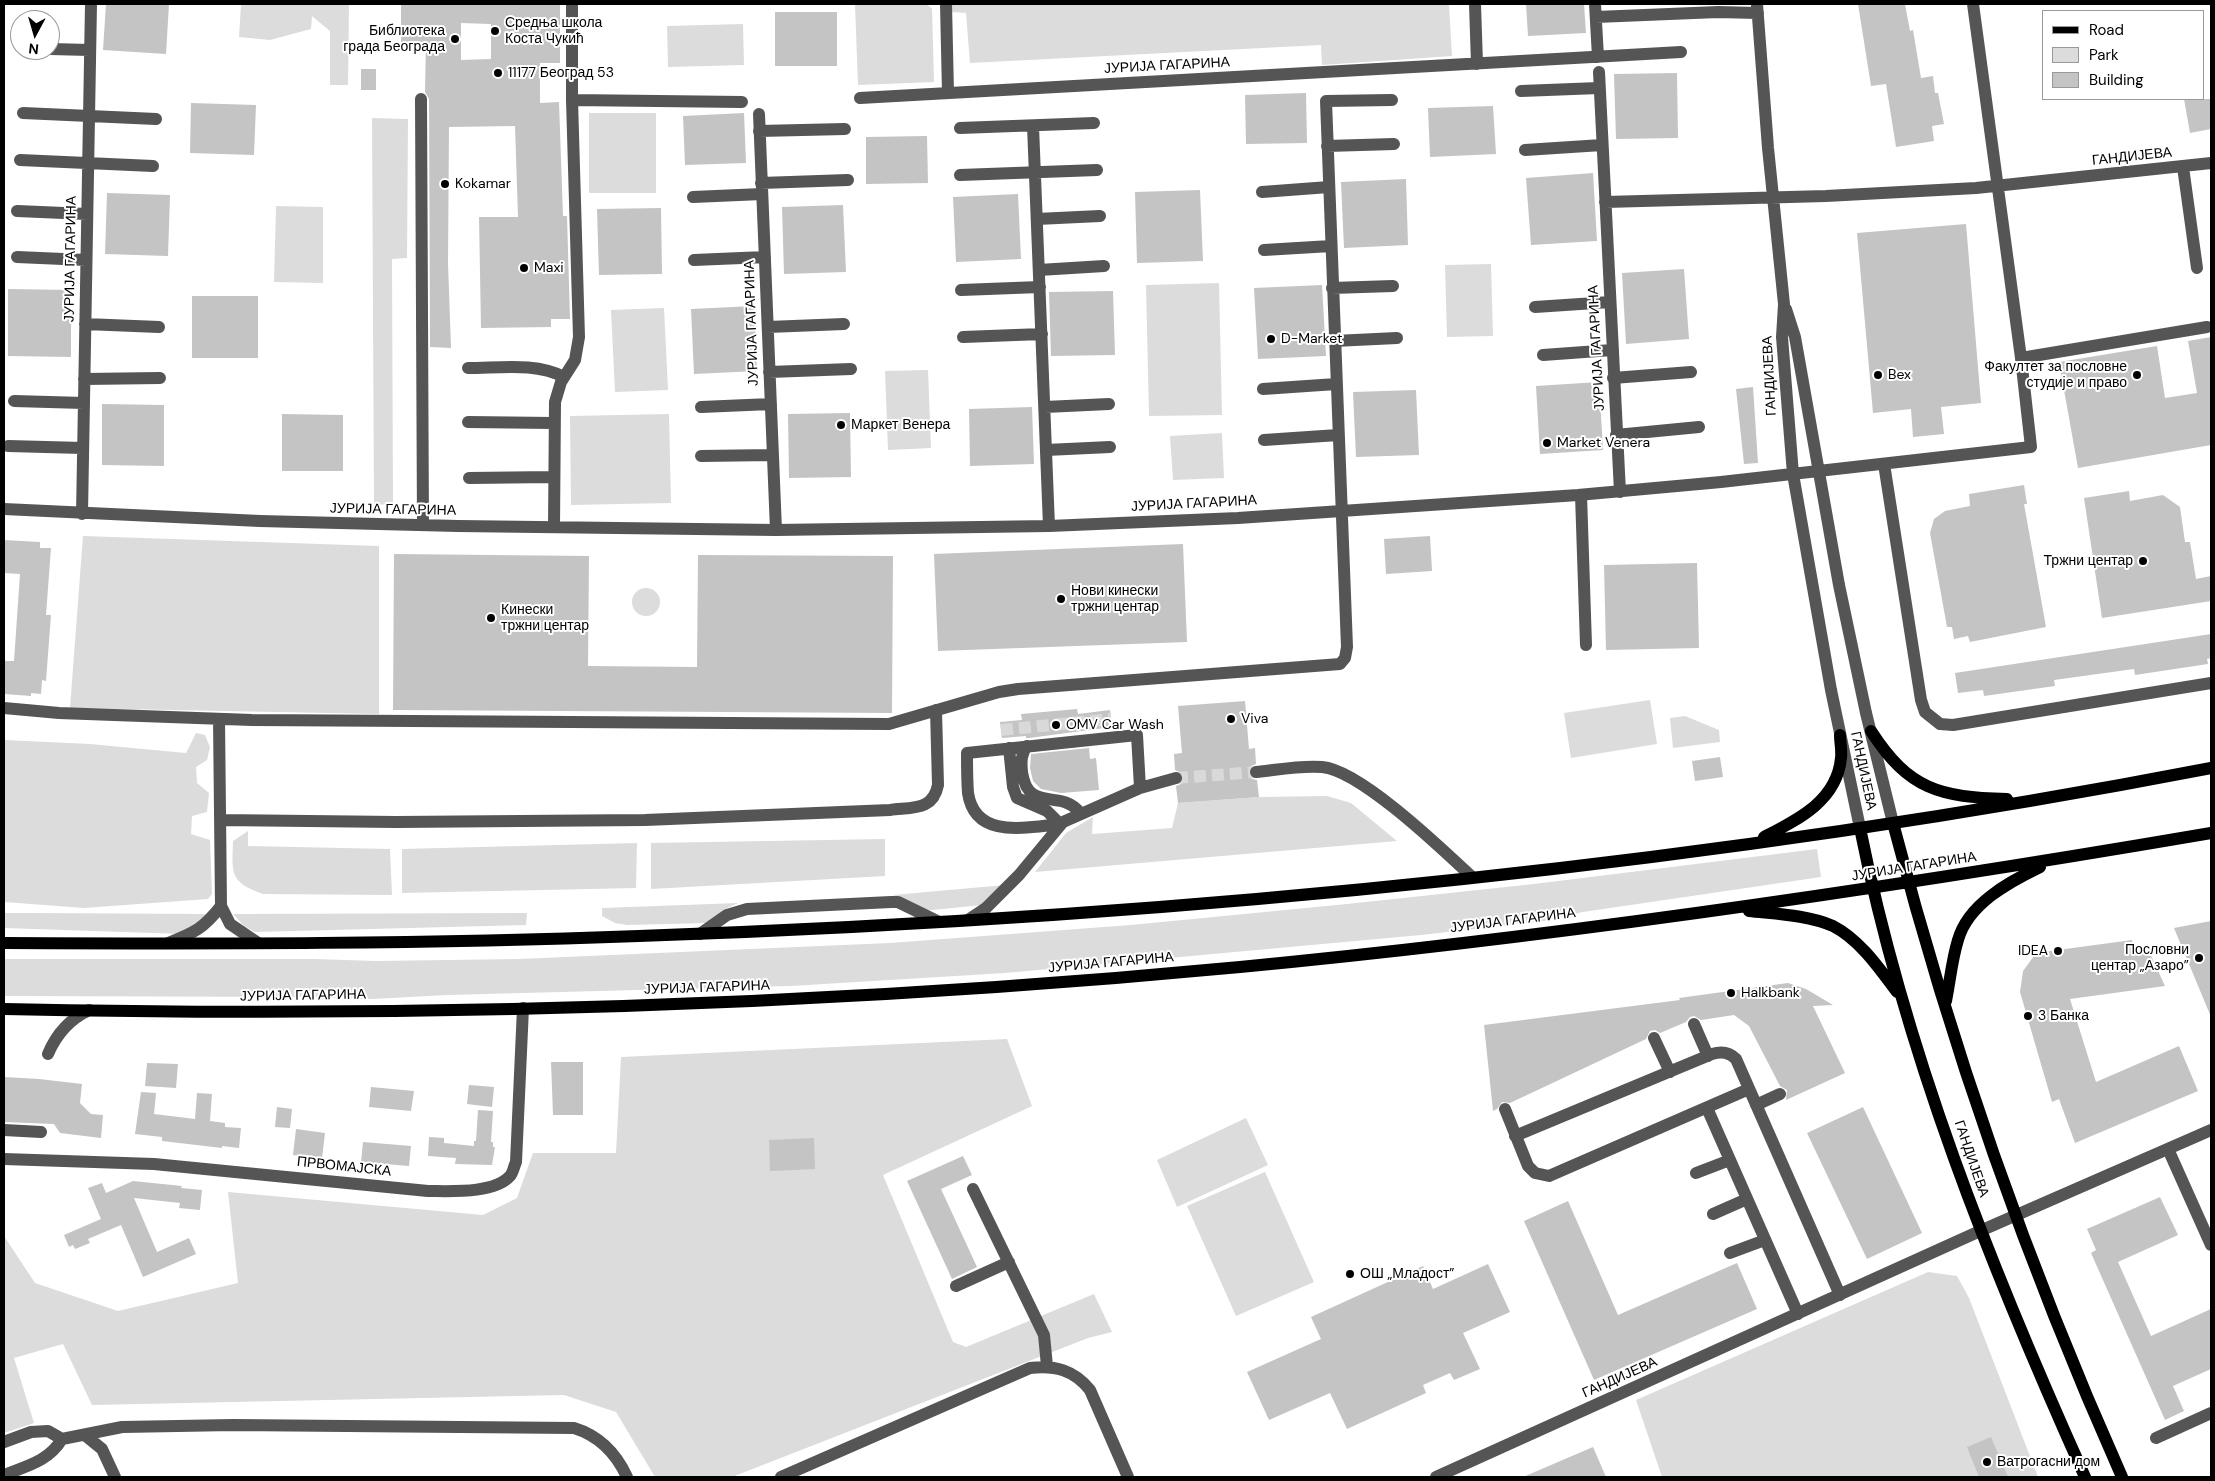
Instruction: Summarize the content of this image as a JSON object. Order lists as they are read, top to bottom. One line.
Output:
{"streets":{"main road":["ЈУРИЈА ГАГАРИНА","ГАНДИЈЕВА"],"street":["ПРВОМАЈСКА"]},"crossings":[["ЈУРИЈА ГАГАРИНА","ГАНДИЈЕВА"],["ЈУРИЈА ГАГАРИНА","ПРВОМАЈСКА"]],"places":["Средња школа Коста Чукић","Библиотека града Београда","11177 Београд 53","Kokamar","Maxi","D-Market","Bex","Факултет за пословне студије и право","Маркет Венера","Market Venera","Тржни центар","Нови кинески тржни центар","Кинески тржни центар","Viva","OMV Car Wash","IDEA","Пословни центар „Азаро”","Halkbank","3 Банка","ОШ „Младост”","Ватрогасни дом"],"legend":["Road","Park","Building"],"north":"bottom"}
